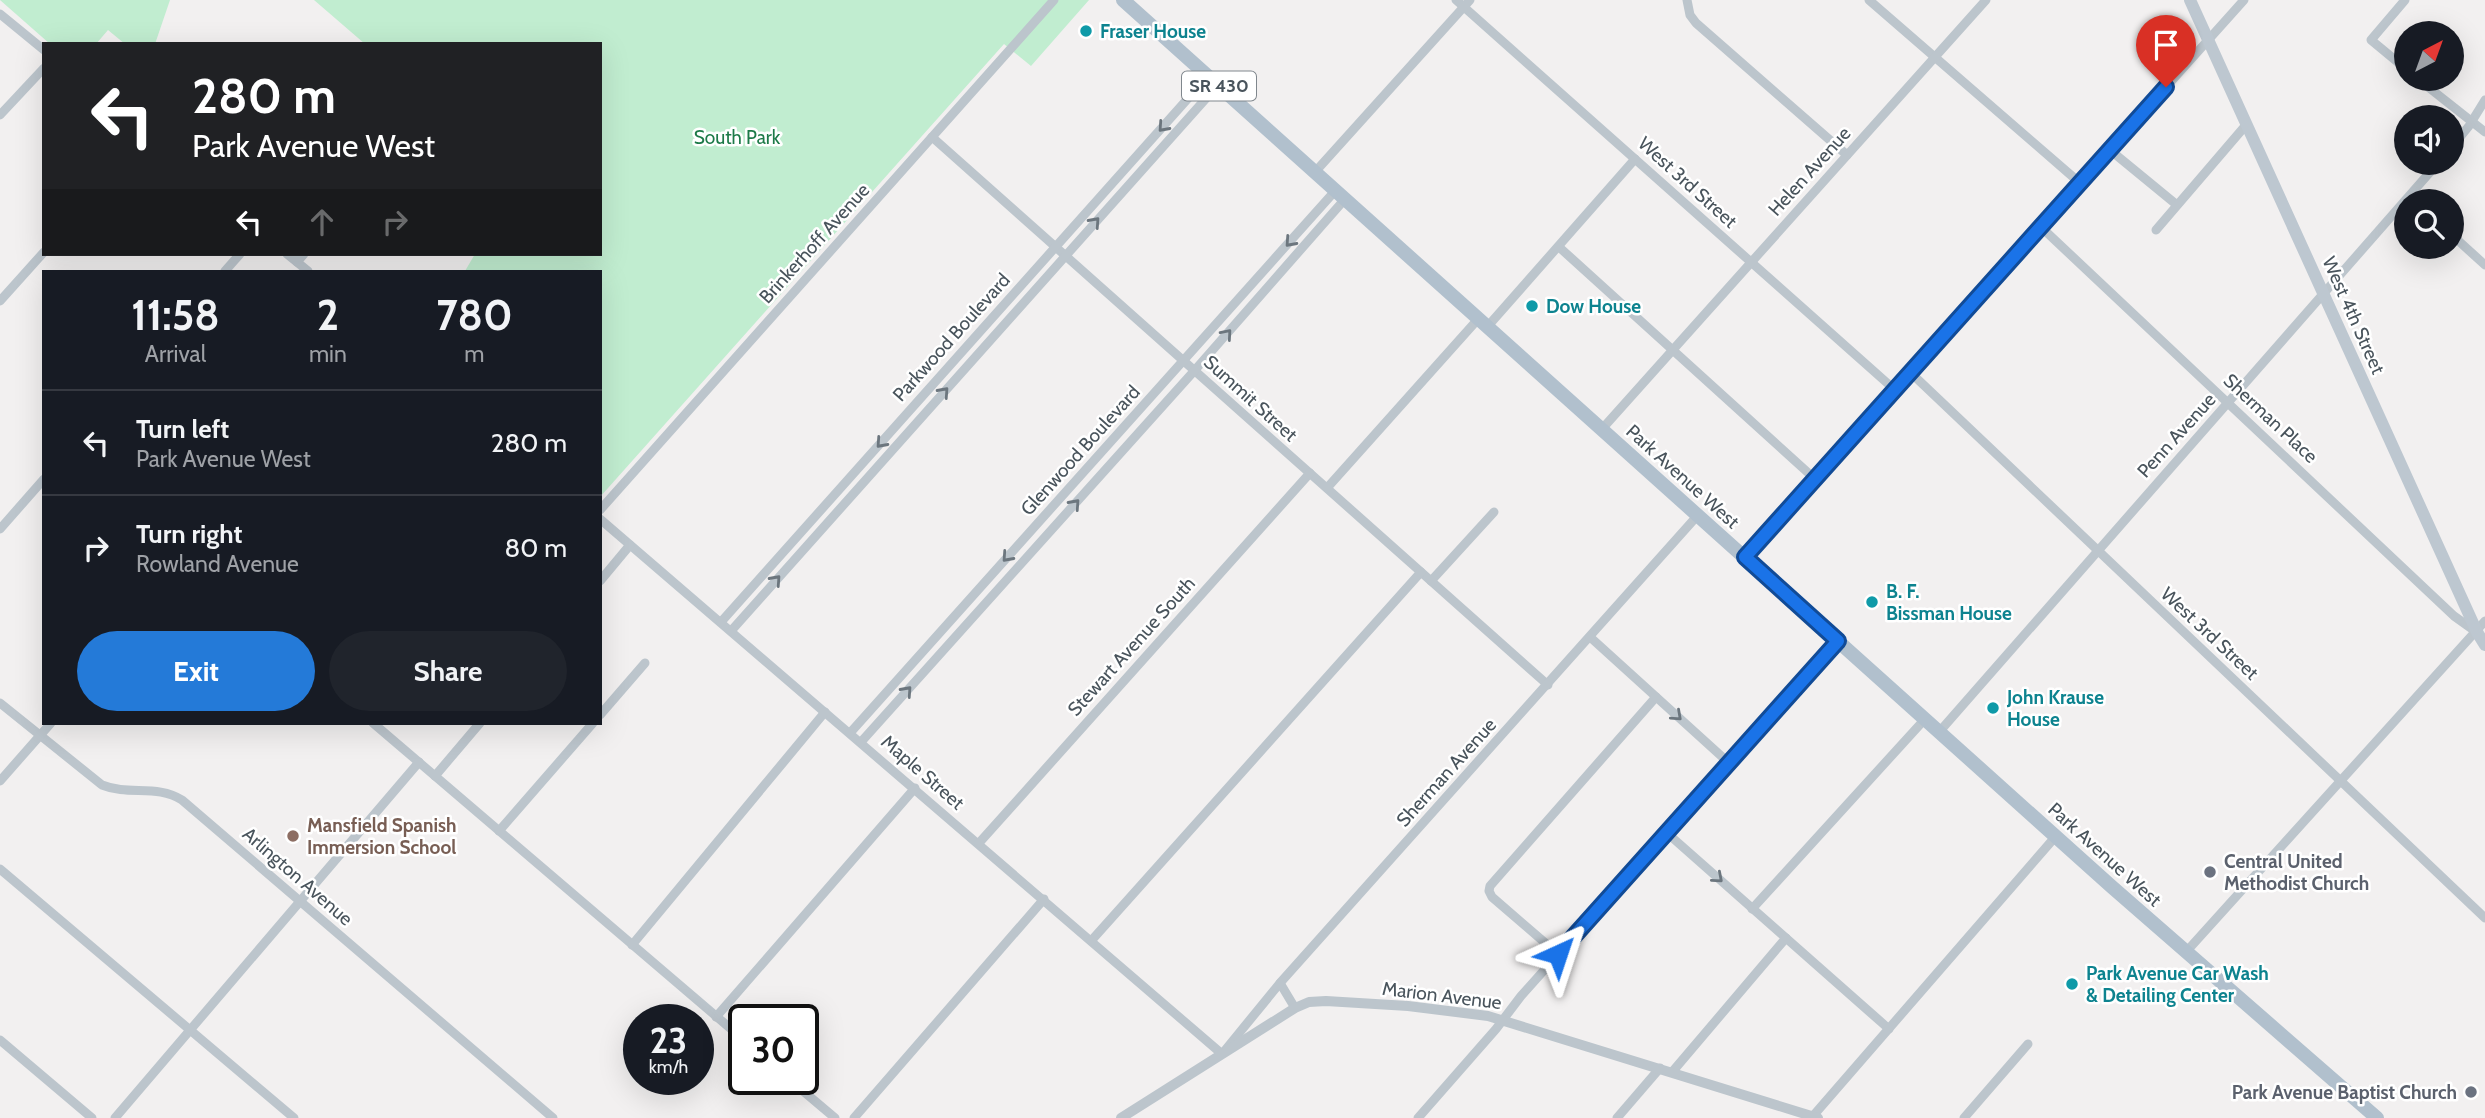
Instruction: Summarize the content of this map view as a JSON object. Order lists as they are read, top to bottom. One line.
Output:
{"streets":{"main road":["SR 430","West 4th Street","Park Avenue West"],"street":["Helen Avenue","West 3rd Street","Brinkerhoff Avenue","Parkwood Boulevard","Summit Street","Sherman Place","Penn Avenue","Glenwood Boulevard","Stewart Avenue South","Maple Street","Sherman Avenue","Arlington Avenue","Marion Avenue"]},"crossings":[["Helen Avenue","West 3rd Street"],["Helen Avenue","Park Avenue West"],["West 3rd Street","Penn Avenue"],["Brinkerhoff Avenue","Summit Street"],["West 4th Street","Sherman Place"],["West 4th Street","Penn Avenue"],["Parkwood Boulevard","Summit Street"],["Parkwood Boulevard","Park Avenue West"],["Parkwood Boulevard","Maple Street"],["Summit Street","Glenwood Boulevard"],["Summit Street","Stewart Avenue South"],["Summit Street","Sherman Avenue"],["Sherman Place","Penn Avenue"],["Penn Avenue","Park Avenue West"],["Glenwood Boulevard","Park Avenue West"],["Glenwood Boulevard","Maple Street"],["Park Avenue West","Sherman Avenue"],["Stewart Avenue South","Maple Street"],["Maple Street","Sherman Avenue"],["Maple Street","Marion Avenue"],["Sherman Avenue","Marion Avenue"]],"parks":["South Park"],"places":["Fraser House","Dow House","B. F. Bissman House","John Krause House","Mansfield Spanish Immersion School","Central United Methodist Church","Park Avenue Car Wash & Detailing Center","Park Avenue Baptist Church"],"north":"top right","page":{"turn":["280 m","Park Avenue West"],"eta":["11:58","Arrival","2","min","780","m"],"list":[{"name":"Turn left","note":"Park Avenue West","value":"280 m"},{"name":"Turn right","note":"Rowland Avenue","value":"80 m"}],"buttons":["Exit","Share"],"speed":"23 km/h","limit":"30"}}
